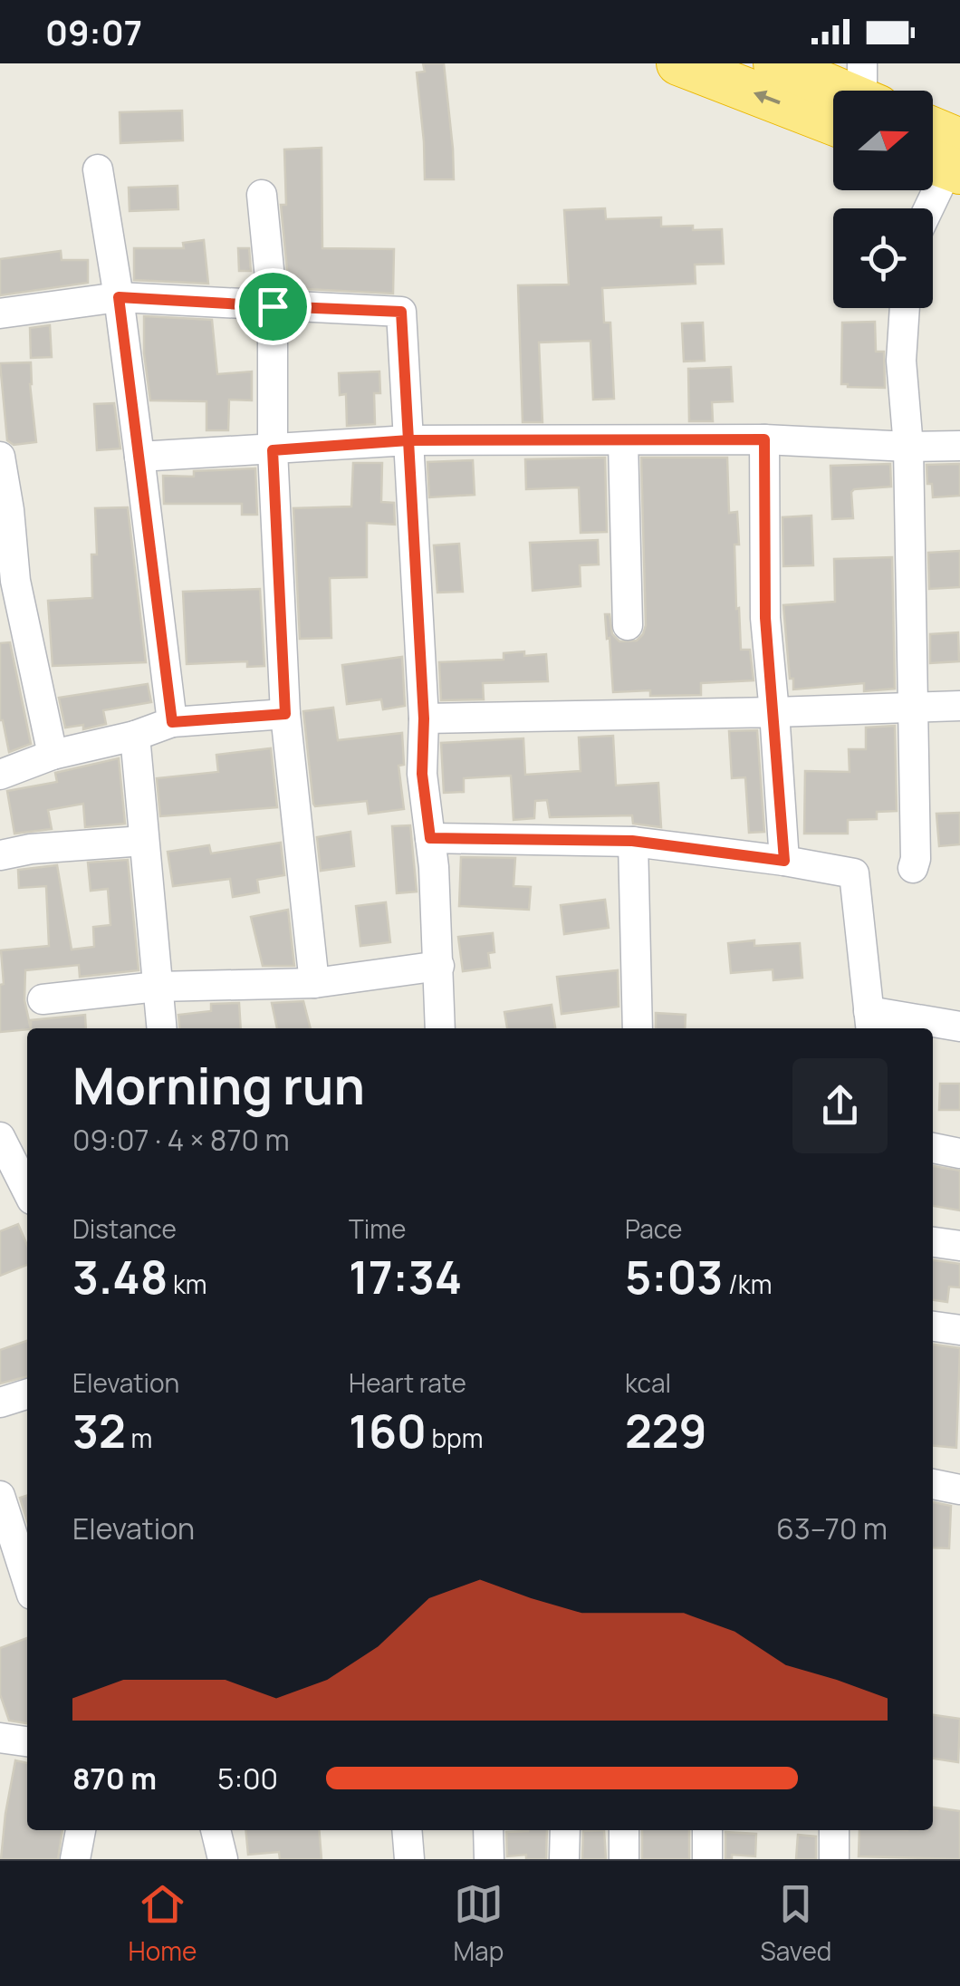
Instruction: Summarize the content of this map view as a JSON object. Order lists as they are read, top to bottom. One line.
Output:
{"north":"right","page":{"status":"09:07","heading":["Morning run","09:07 · 4 × 870 m"],"stats":[["Distance","3.48 km"],["Time","17:34"],["Pace","5:03 /km"],["Elevation","32 m"],["Heart rate","160 bpm"],["kcal","229"]],"chart":["Elevation","63–70 m"],"list":[{"name":"870 m","note":"5:00"}],"tabs":["Home","Map","Saved"]}}
